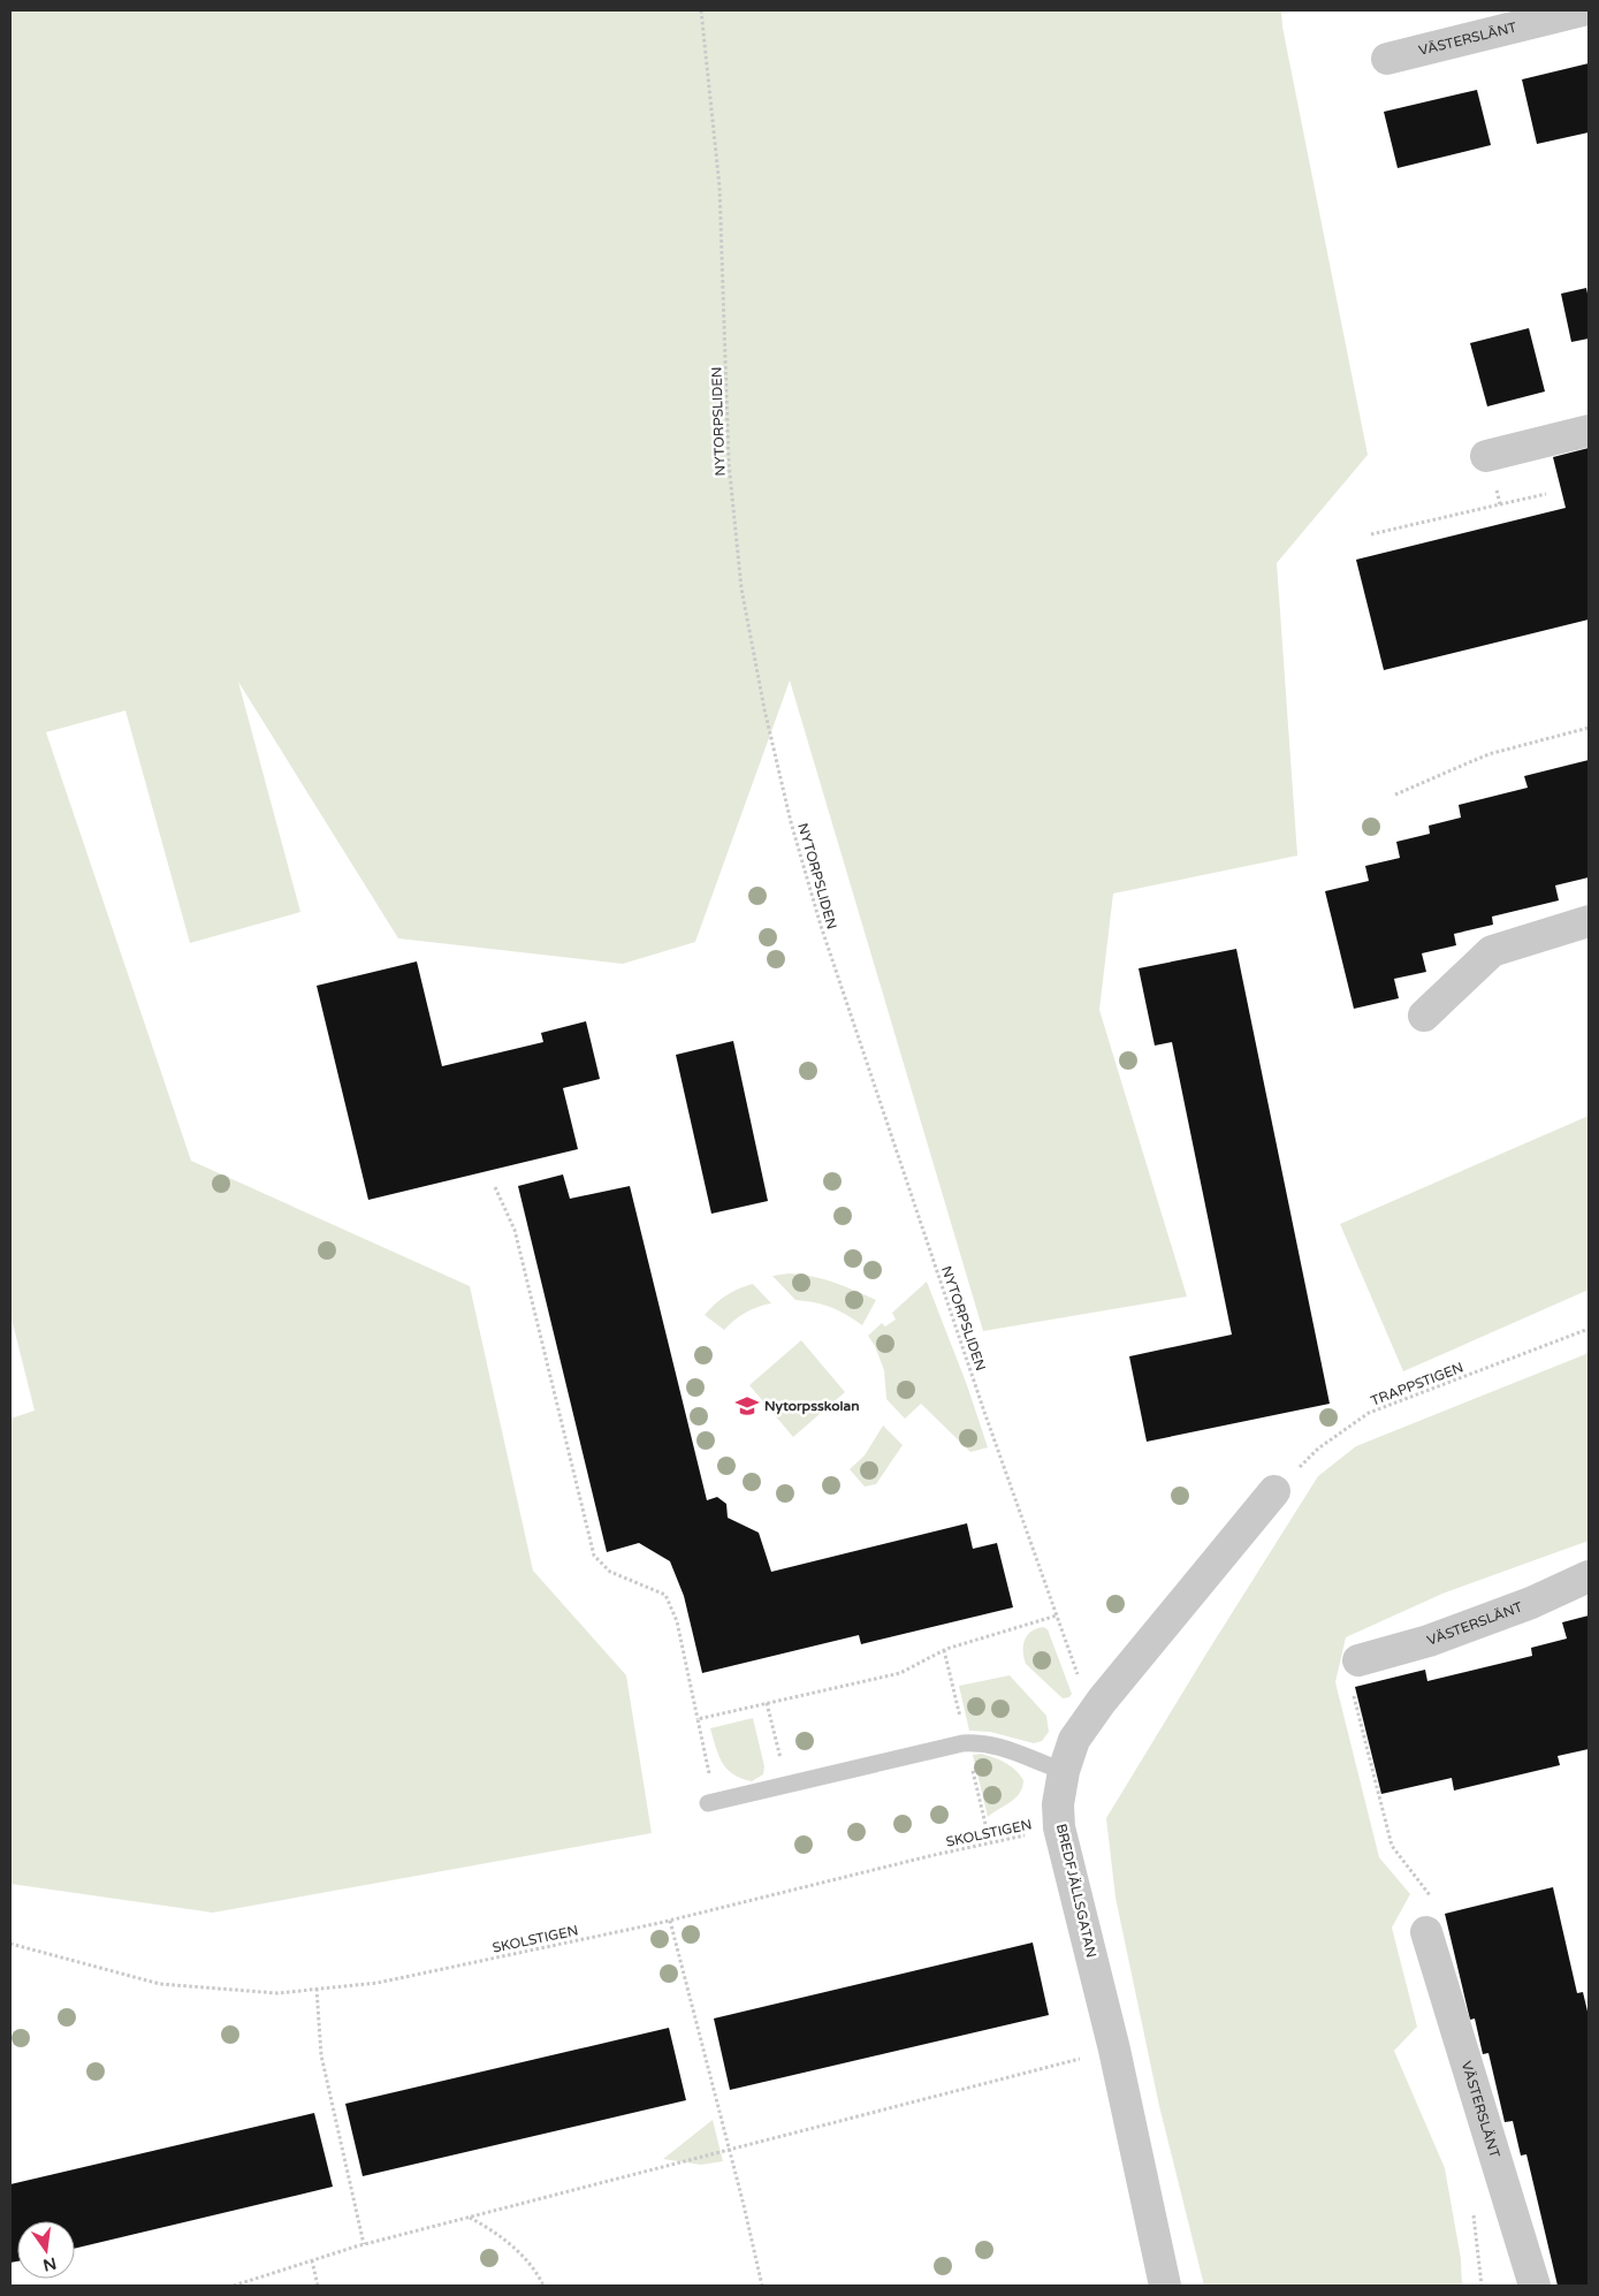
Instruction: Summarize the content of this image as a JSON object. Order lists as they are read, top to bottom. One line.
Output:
{"streets":{"street":["VÄSTERSLÄNT","BREDFJÄLLSGATAN"],"path":["NYTORPSLIDEN","TRAPPSTIGEN","SKOLSTIGEN"]},"crossings":[["NYTORPSLIDEN","BREDFJÄLLSGATAN"],["TRAPPSTIGEN","BREDFJÄLLSGATAN"],["SKOLSTIGEN","BREDFJÄLLSGATAN"]],"places":{"school or university":["Nytorpsskolan"]},"north":"bottom"}
